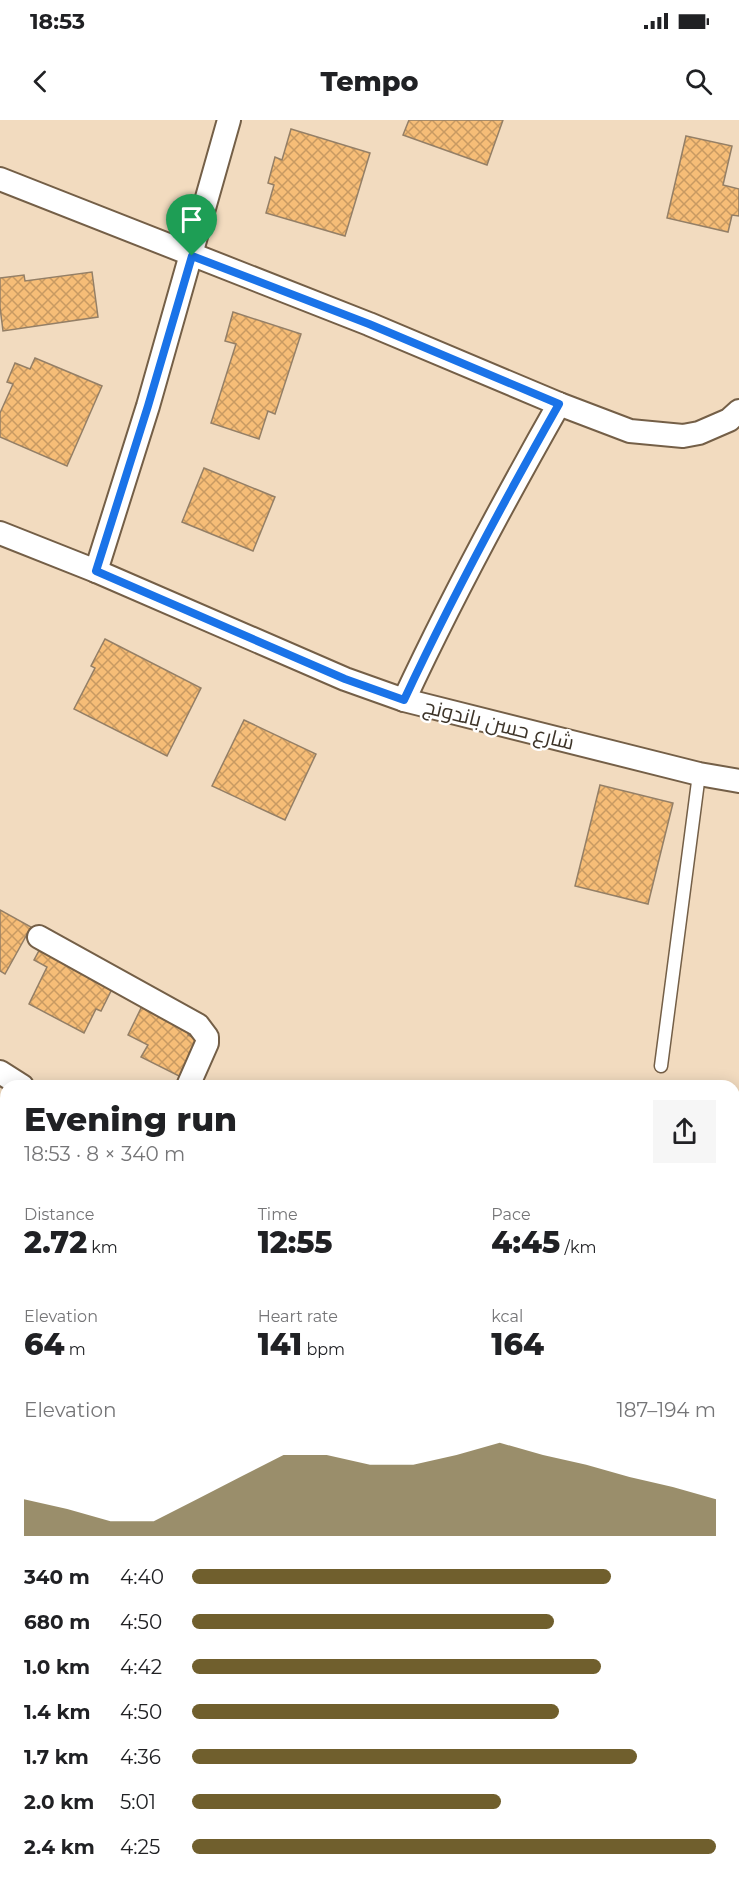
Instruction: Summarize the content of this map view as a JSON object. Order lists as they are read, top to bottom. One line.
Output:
{"streets":{"street":["شارع حسن باندونج"]},"page":{"status":"18:53","header":"Tempo","heading":["Evening run","18:53 · 8 × 340 m"],"stats":[["Distance","2.72 km"],["Time","12:55"],["Pace","4:45 /km"],["Elevation","64 m"],["Heart rate","141 bpm"],["kcal","164"]],"chart":["Elevation","187–194 m"],"list":[{"name":"340 m","note":"4:40"},{"name":"680 m","note":"4:50"},{"name":"1.0 km","note":"4:42"},{"name":"1.4 km","note":"4:50"},{"name":"1.7 km","note":"4:36"},{"name":"2.0 km","note":"5:01"},{"name":"2.4 km","note":"4:25"}]}}
